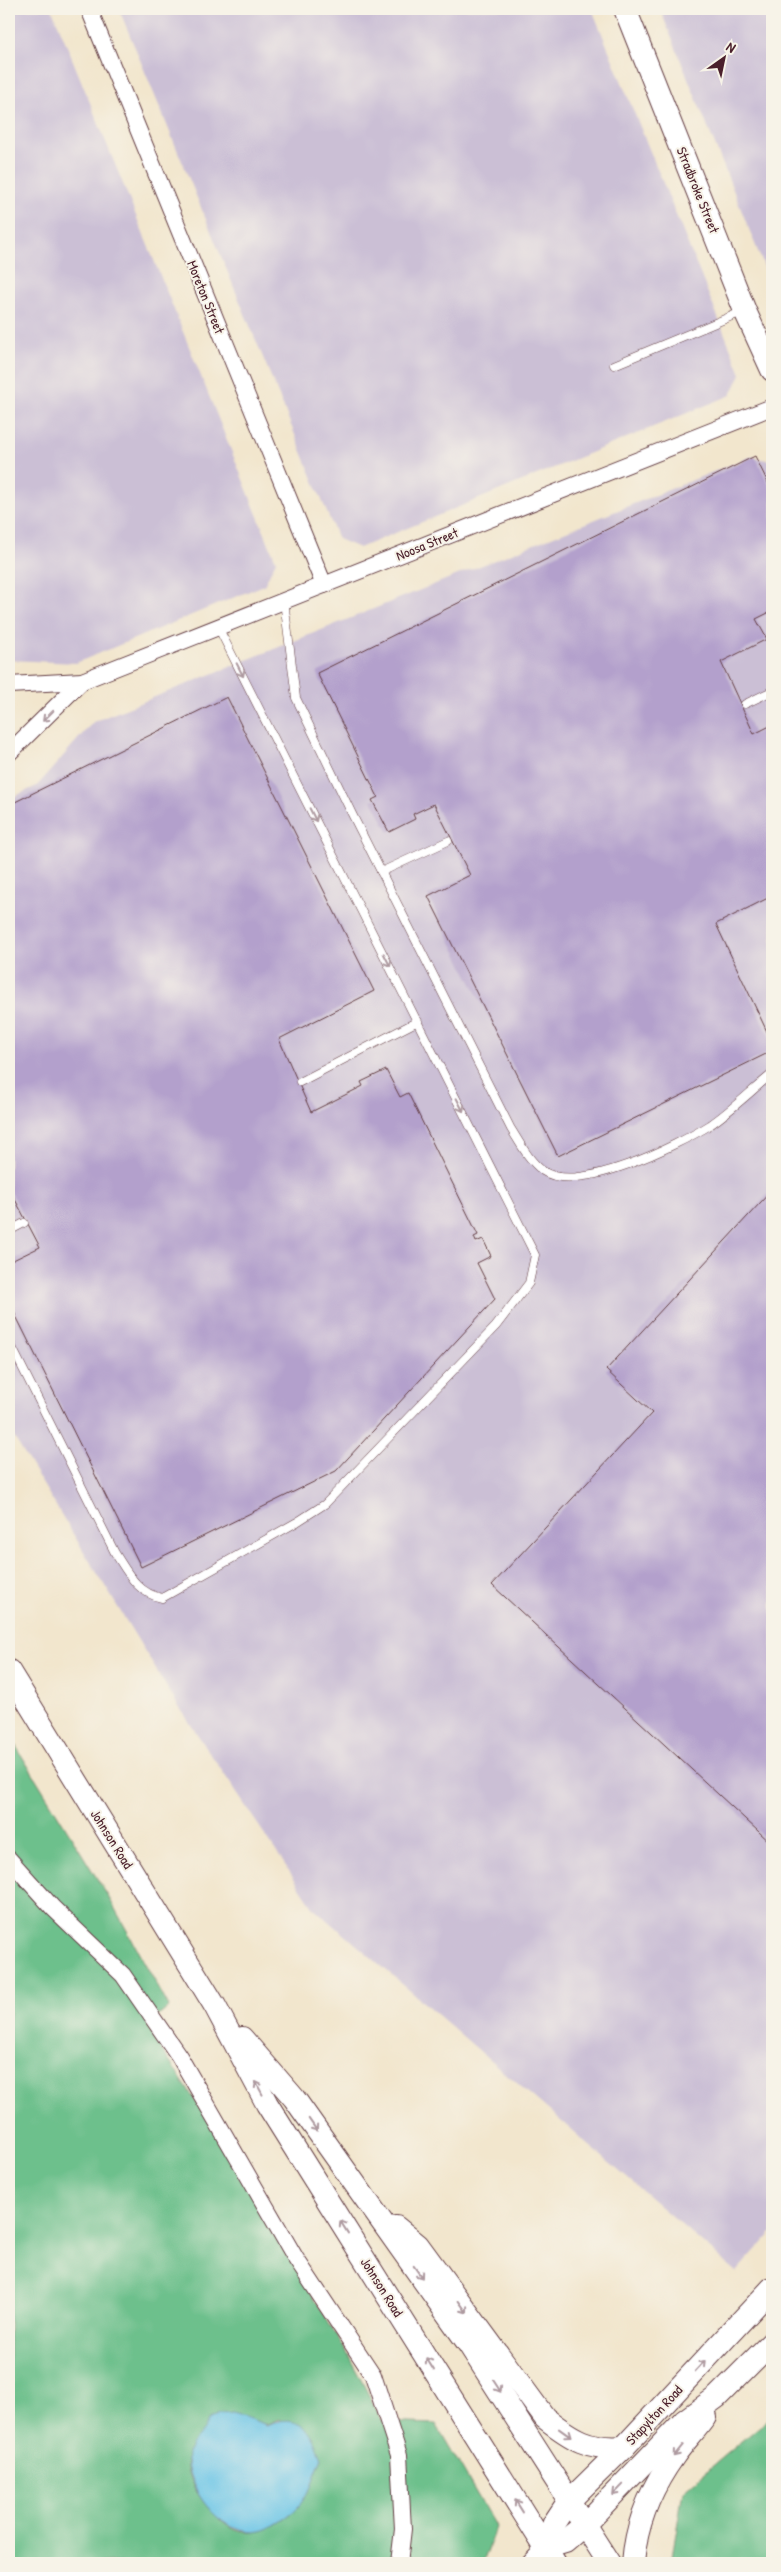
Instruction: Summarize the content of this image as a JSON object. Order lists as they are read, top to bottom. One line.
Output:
{"streets":{"main road":["Stradbroke Street","Johnson Road","Stapylton Road"],"street":["Moreton Street","Noosa Street"]},"crossings":[["Moreton Street","Noosa Street"],["Johnson Road","Stapylton Road"]],"north":"top right"}
